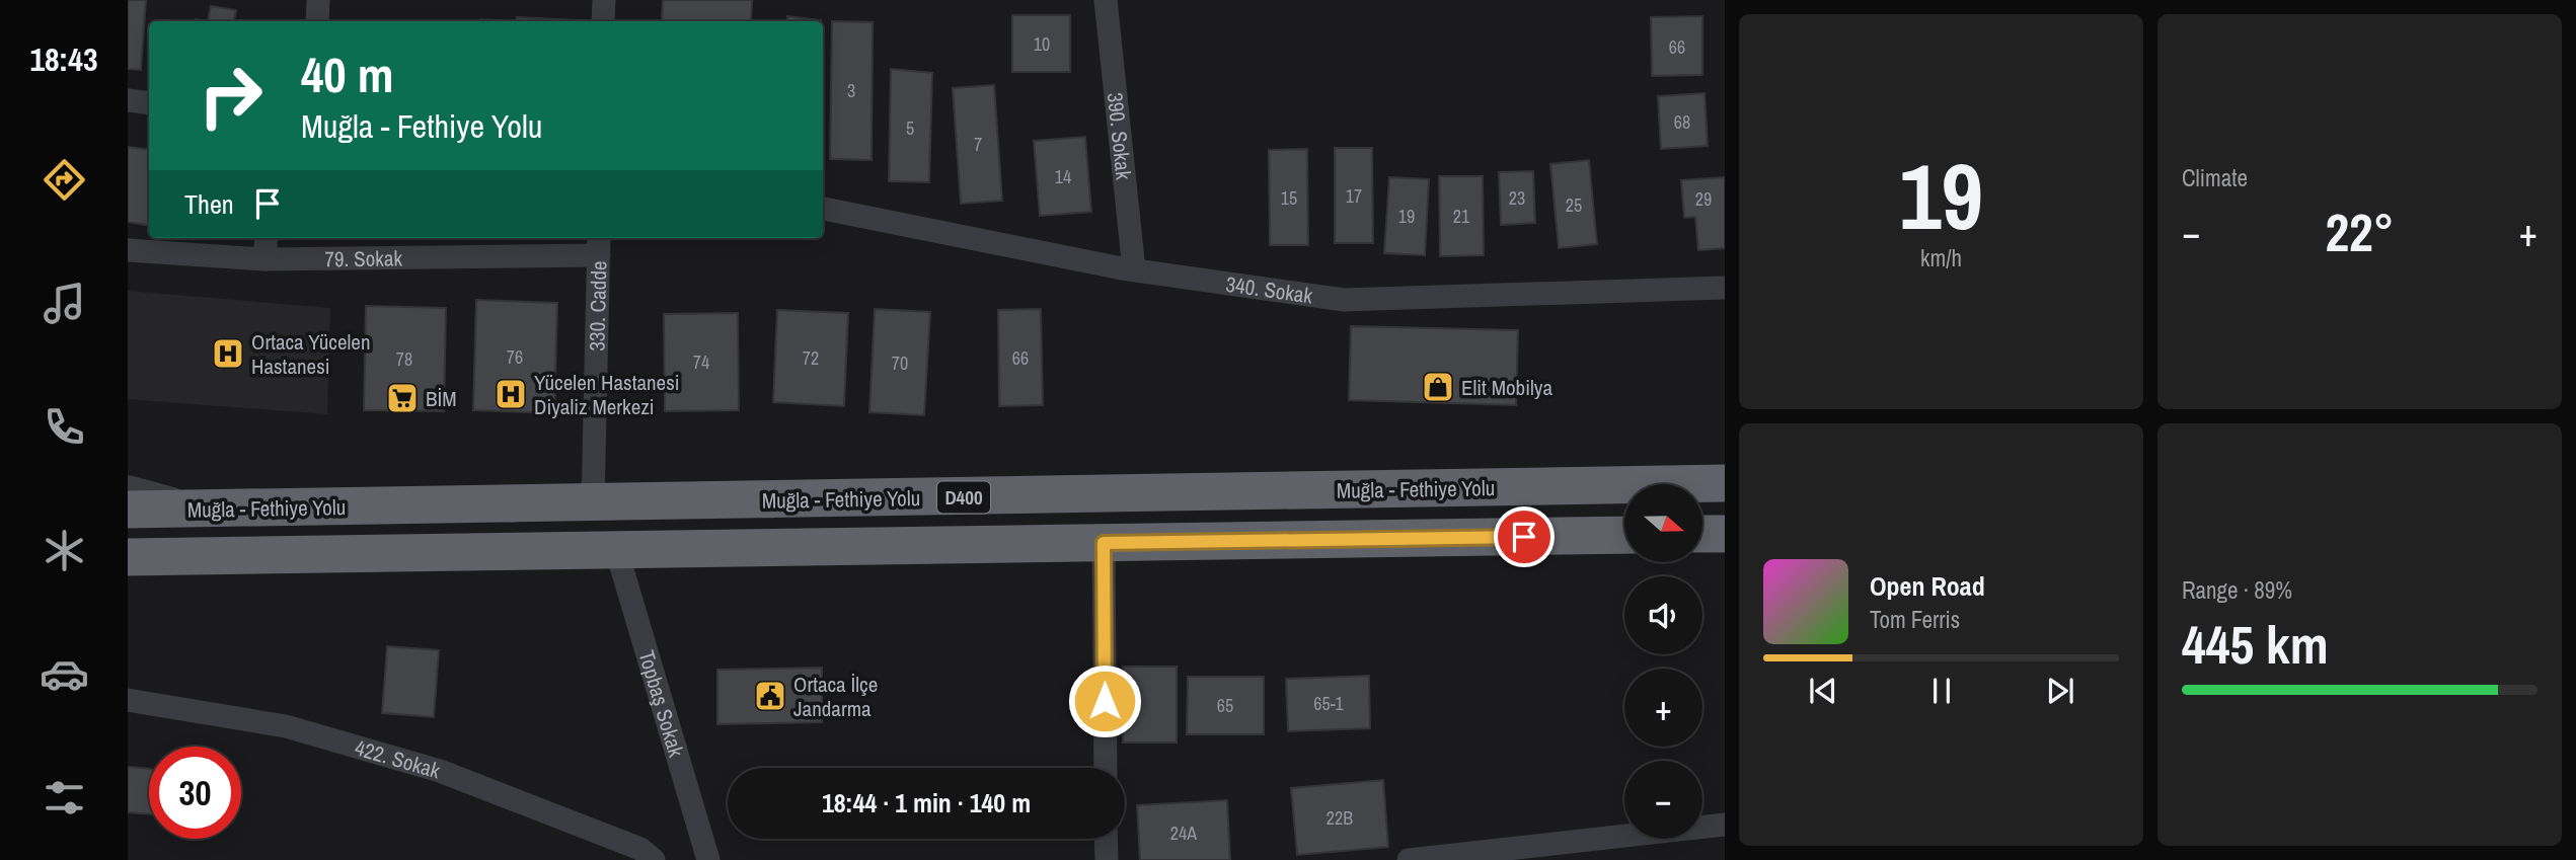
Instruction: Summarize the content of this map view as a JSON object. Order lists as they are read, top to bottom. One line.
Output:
{"streets":{"highway":["Muğla - Fethiye Yolu","D400"],"street":["390. Sokak","79. Sokak","340. Sokak","330. Cadde","Topbaş Sokak","422. Sokak"]},"crossings":[["390. Sokak","340. Sokak"],["79. Sokak","330. Cadde"],["330. Cadde","Muğla - Fethiye Yolu"],["D400","Topbaş Sokak"]],"places":{"hospital":["Ortaca Yücelen Hastanesi","Yücelen Hastanesi Diyaliz Merkezi"],"shop":["Elit Mobilya"],"supermarket":["BİM"],"public building":["Ortaca İlçe Jandarma"]},"house_numbers":["10","66","3","68","5","7","14","17","15","23","29","25","19","21","76","72","66","78","74","70","65-1","65","22B","24A"],"north":"right","page":{"tabs":"18:43","tile":[["19","km/h"],"Climate",["Range · 89%","445 km"]],"turn":["40 m","Muğla - Fethiye Yolu"],"then":"Then","heat":["−","22°","+"],"map_buttons":["+","−"],"song":["Open Road","Tom Ferris"],"limit":"30","trip":"18:44 · 1 min · 140 m"}}
